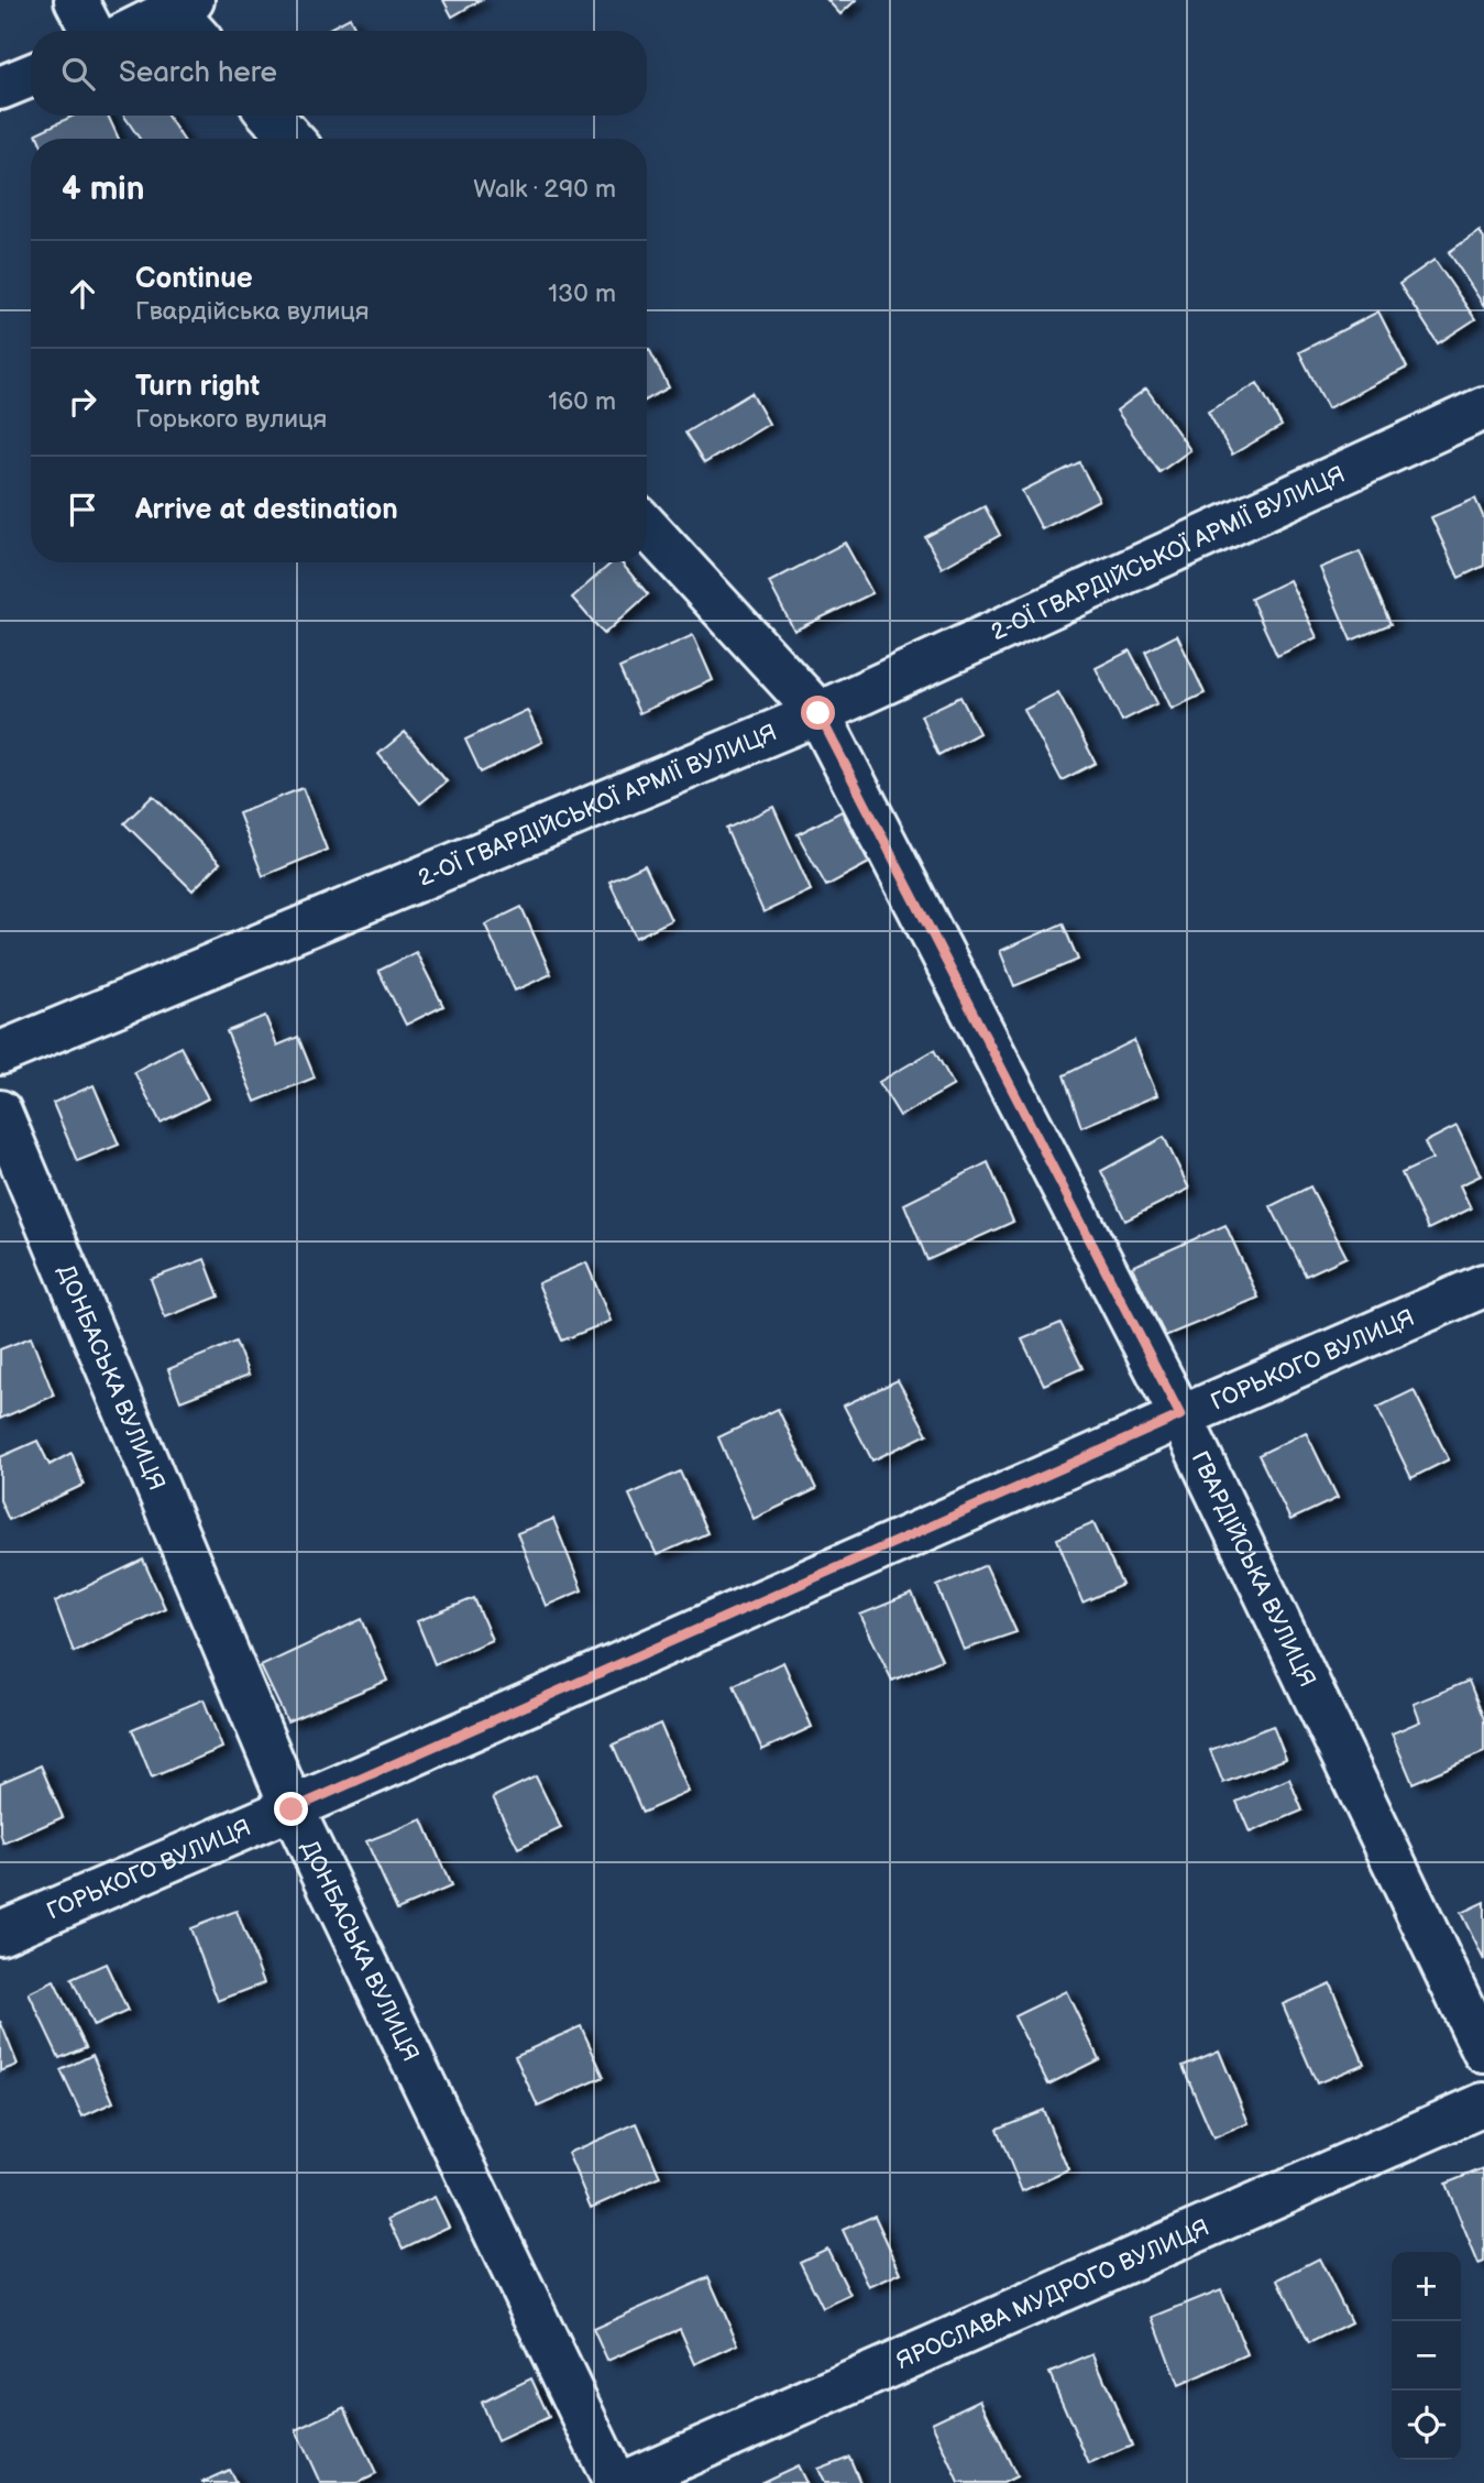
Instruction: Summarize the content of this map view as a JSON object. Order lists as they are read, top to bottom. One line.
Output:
{"streets":{"street":["2-ОЇ ГВАРДІЙСЬКОЇ АРМІЇ ВУЛИЦЯ","ГОРЬКОГО ВУЛИЦЯ","ДОНБАСЬКА ВУЛИЦЯ","ГВАРДІЙСЬКА ВУЛИЦЯ","ЯРОСЛАВА МУДРОГО ВУЛИЦЯ"]},"crossings":[["2-ОЇ ГВАРДІЙСЬКОЇ АРМІЇ ВУЛИЦЯ","ГВАРДІЙСЬКА ВУЛИЦЯ"],["ГОРЬКОГО ВУЛИЦЯ","ДОНБАСЬКА ВУЛИЦЯ"],["ГОРЬКОГО ВУЛИЦЯ","ГВАРДІЙСЬКА ВУЛИЦЯ"]],"page":{"search":"Search here","heading":["4 min","Walk · 290 m"],"list":[["Continue","Гвардійська вулиця","130 m"],["Turn right","Горького вулиця","160 m"],"Arrive at destination"],"map_buttons":["+","−"]}}
